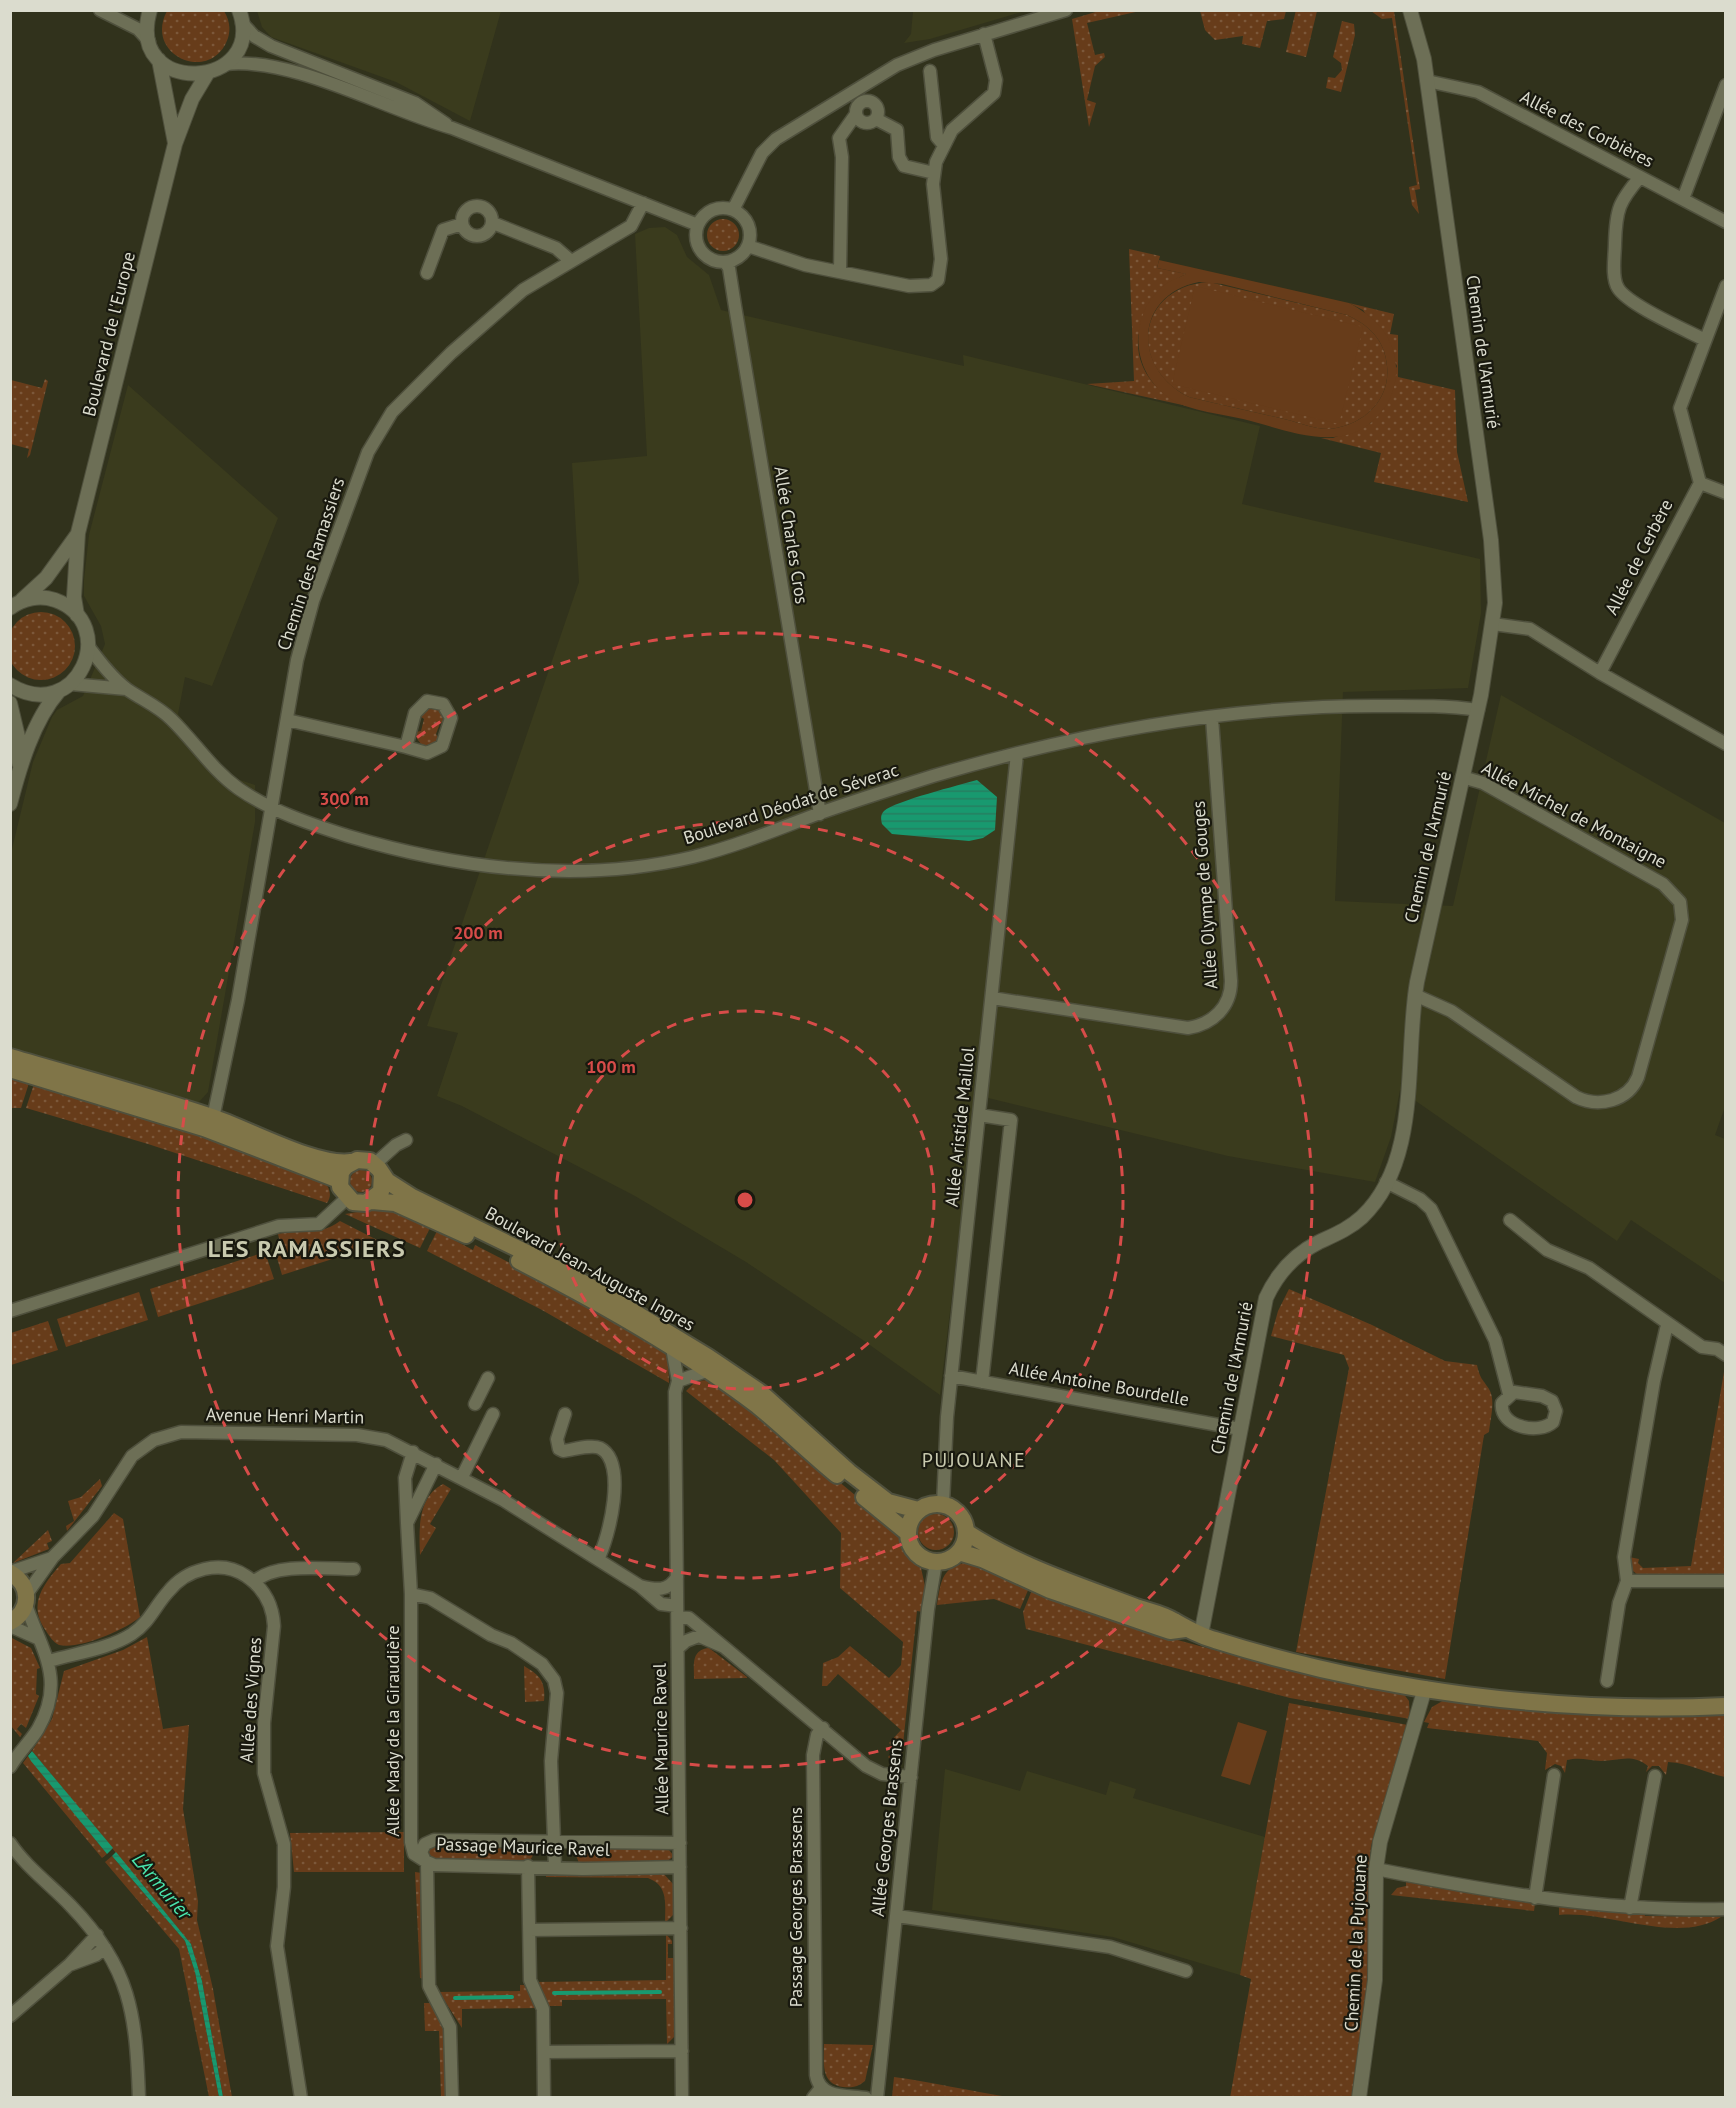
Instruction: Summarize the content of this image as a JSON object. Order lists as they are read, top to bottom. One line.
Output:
{"streets":{"main road":["Boulevard Jean-Auguste Ingres"],"street":["Allée des Corbières","Boulevard de l'Europe","Chemin de l'Armurié","Allée Charles Cros","Allée de Cerbère","Chemin des Ramassiers","Boulevard Déodat de Séverac","Allée Michel de Montaigne","Allée Olympe de Gouges","Allée Aristide Maillol","Allée Antoine Bourdelle","Avenue Henri Martin","Allée des Vignes","Allée Mady de la Giraudière","Allée Maurice Ravel","Allée Georges Brassens","Passage Maurice Ravel","Passage Georges Brassens","Chemin de la Pujouane"]},"crossings":[["Allée des Corbières","Chemin de l'Armurié"],["Boulevard de l'Europe","Boulevard Déodat de Séverac"],["Chemin de l'Armurié","Boulevard Déodat de Séverac"],["Chemin de l'Armurié","Allée Michel de Montaigne"],["Chemin de l'Armurié","Allée Antoine Bourdelle"],["Allée Charles Cros","Boulevard Déodat de Séverac"],["Chemin des Ramassiers","Boulevard Déodat de Séverac"],["Boulevard Déodat de Séverac","Allée Olympe de Gouges"],["Boulevard Déodat de Séverac","Allée Aristide Maillol"],["Allée Olympe de Gouges","Allée Aristide Maillol"],["Allée Aristide Maillol","Boulevard Jean-Auguste Ingres"],["Allée Aristide Maillol","Allée Antoine Bourdelle"],["Allée Aristide Maillol","Allée Georges Brassens"],["Boulevard Jean-Auguste Ingres","Allée Maurice Ravel"],["Boulevard Jean-Auguste Ingres","Allée Georges Brassens"],["Avenue Henri Martin","Allée Mady de la Giraudière"],["Avenue Henri Martin","Allée Maurice Ravel"],["Avenue Henri Martin","Allée Georges Brassens"],["Avenue Henri Martin","Passage Georges Brassens"],["Allée Mady de la Giraudière","Passage Maurice Ravel"],["Allée Maurice Ravel","Passage Maurice Ravel"]],"districts":["LES RAMASSIERS","PUJOUANE"],"water":["L'Armurier"],"rings":["300 m","200 m","100 m"]}
